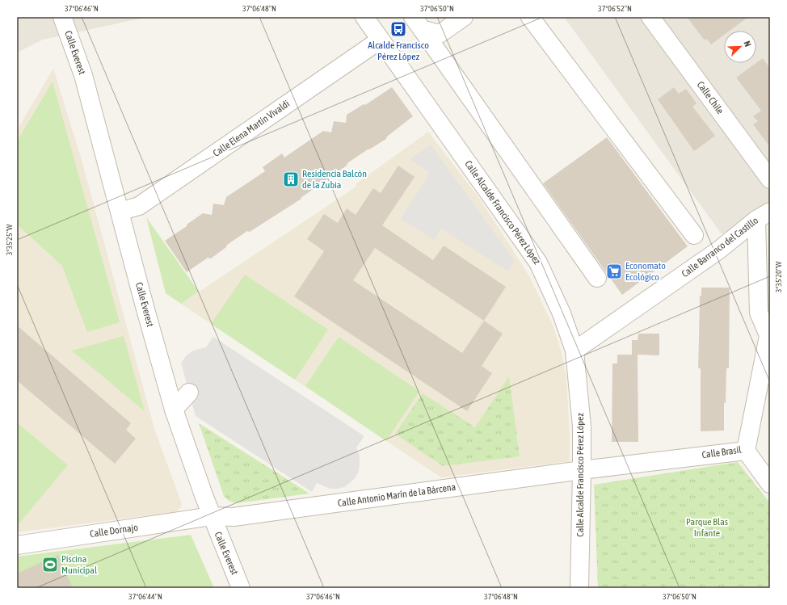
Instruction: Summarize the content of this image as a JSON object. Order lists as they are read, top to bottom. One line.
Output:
{"streets":{"street":["Calle Everest","Calle Chile","Calle Elena Martín Vivaldi","Calle Alcalde Francisco Pérez López","Calle Barranco del Castillo","Calle Brasil","Calle Antonio Marín de la Bárcena","Calle Dornajo"]},"crossings":[["Calle Everest","Calle Elena Martín Vivaldi"],["Calle Everest","Calle Antonio Marín de la Bárcena"],["Calle Everest","Calle Dornajo"],["Calle Elena Martín Vivaldi","Calle Alcalde Francisco Pérez López"],["Calle Alcalde Francisco Pérez López","Calle Barranco del Castillo"],["Calle Alcalde Francisco Pérez López","Calle Brasil"],["Calle Alcalde Francisco Pérez López","Calle Antonio Marín de la Bárcena"],["Calle Barranco del Castillo","Calle Brasil"],["Calle Brasil","Calle Antonio Marín de la Bárcena"],["Calle Antonio Marín de la Bárcena","Calle Dornajo"]],"parks":["Parque Blas Infante"],"places":{"bus stop":["Alcalde Francisco Pérez López"],"building":["Residencia Balcón de la Zubia"],"supermarket":["Economato Ecológico"],"sports":["Piscina Municipal"]},"north":"top right","coordinates":["37°06'46\"N","37°06'48\"N","37°06'50\"N","37°06'52\"N","3°35'25\"W","3°35'20\"W","37°06'44\"N"]}
